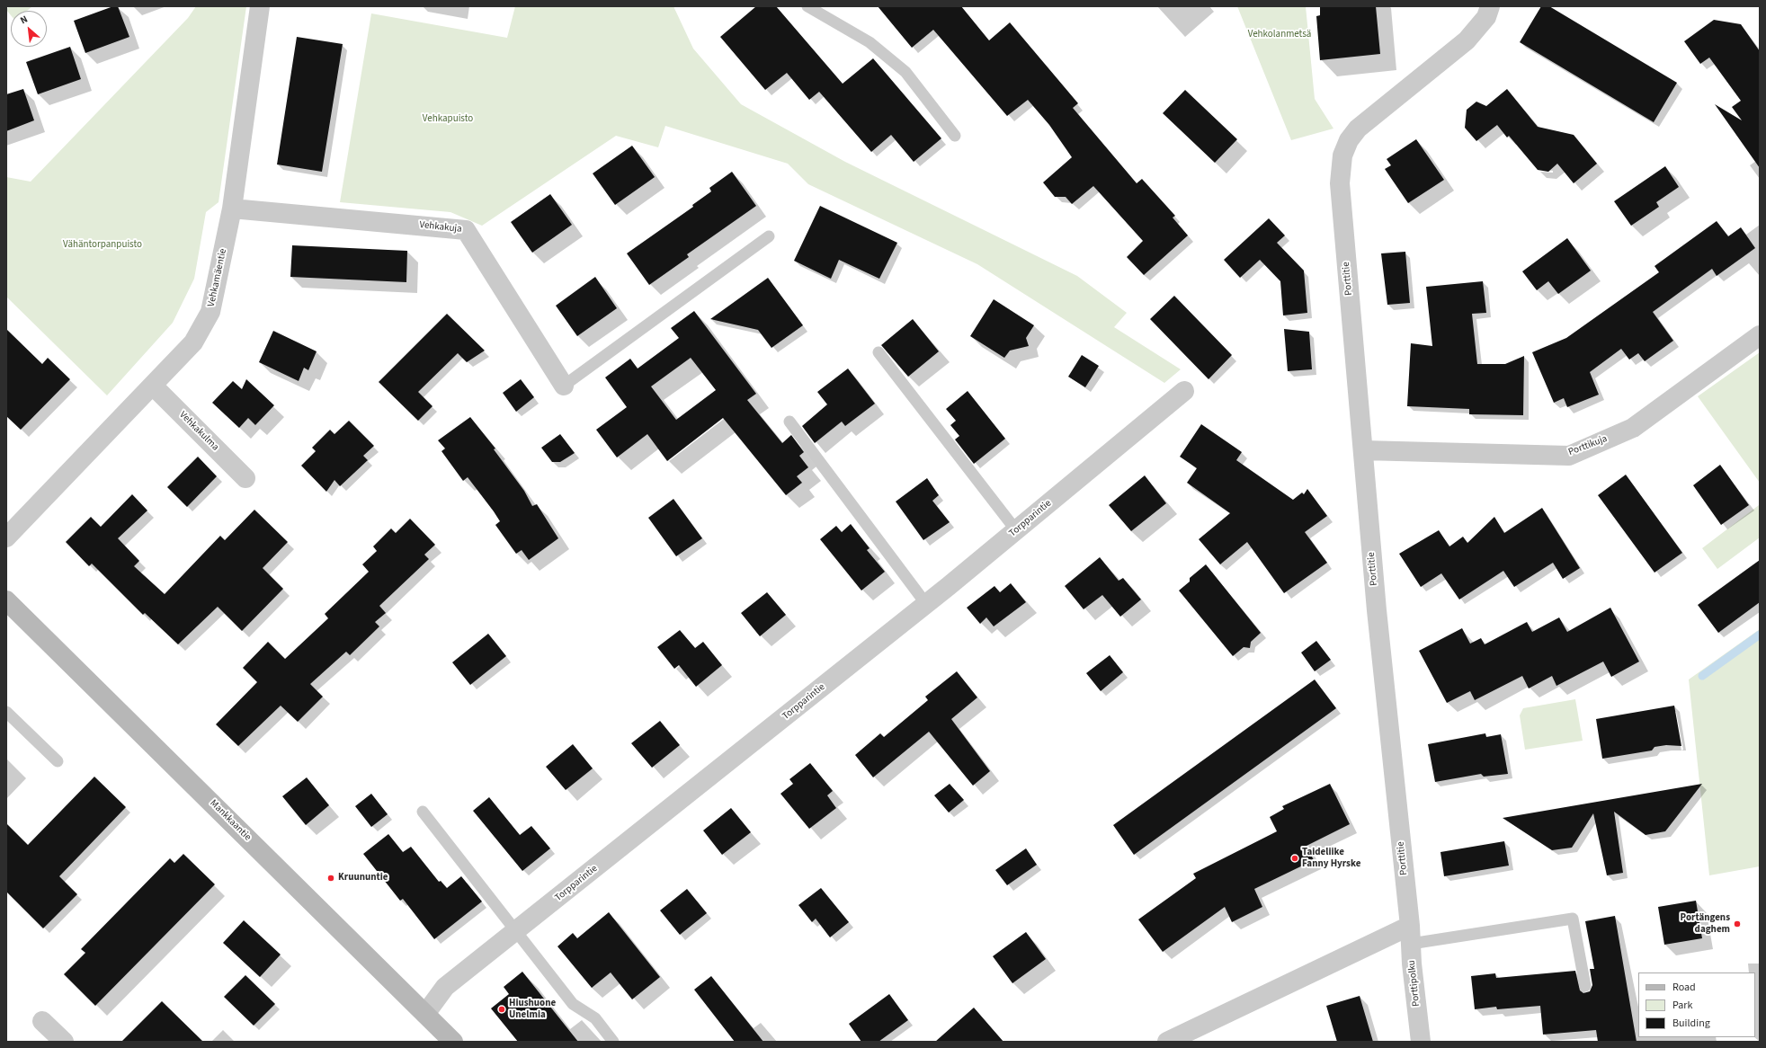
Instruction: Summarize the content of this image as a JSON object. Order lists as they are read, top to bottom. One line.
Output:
{"streets":{"main road":["Mankkaantie"],"street":["Vehkakuja","Vehkamäentie","Porttitie","Vehkakulma","Porttikuja","Torpparintie","Porttipolku"]},"crossings":[["Vehkakuja","Vehkamäentie"],["Vehkamäentie","Vehkakulma"],["Porttitie","Porttikuja"],["Porttitie","Porttipolku"],["Torpparintie","Mankkaantie"]],"parks":["Vehkolanmetsä","Vehkapuisto","Vähäntorpanpuisto"],"places":["Taideliike Fanny Hyrske","Kruununtie","Portängens daghem","Hiushuone Unelmia"],"legend":["Road","Park","Building"],"north":"top left"}
